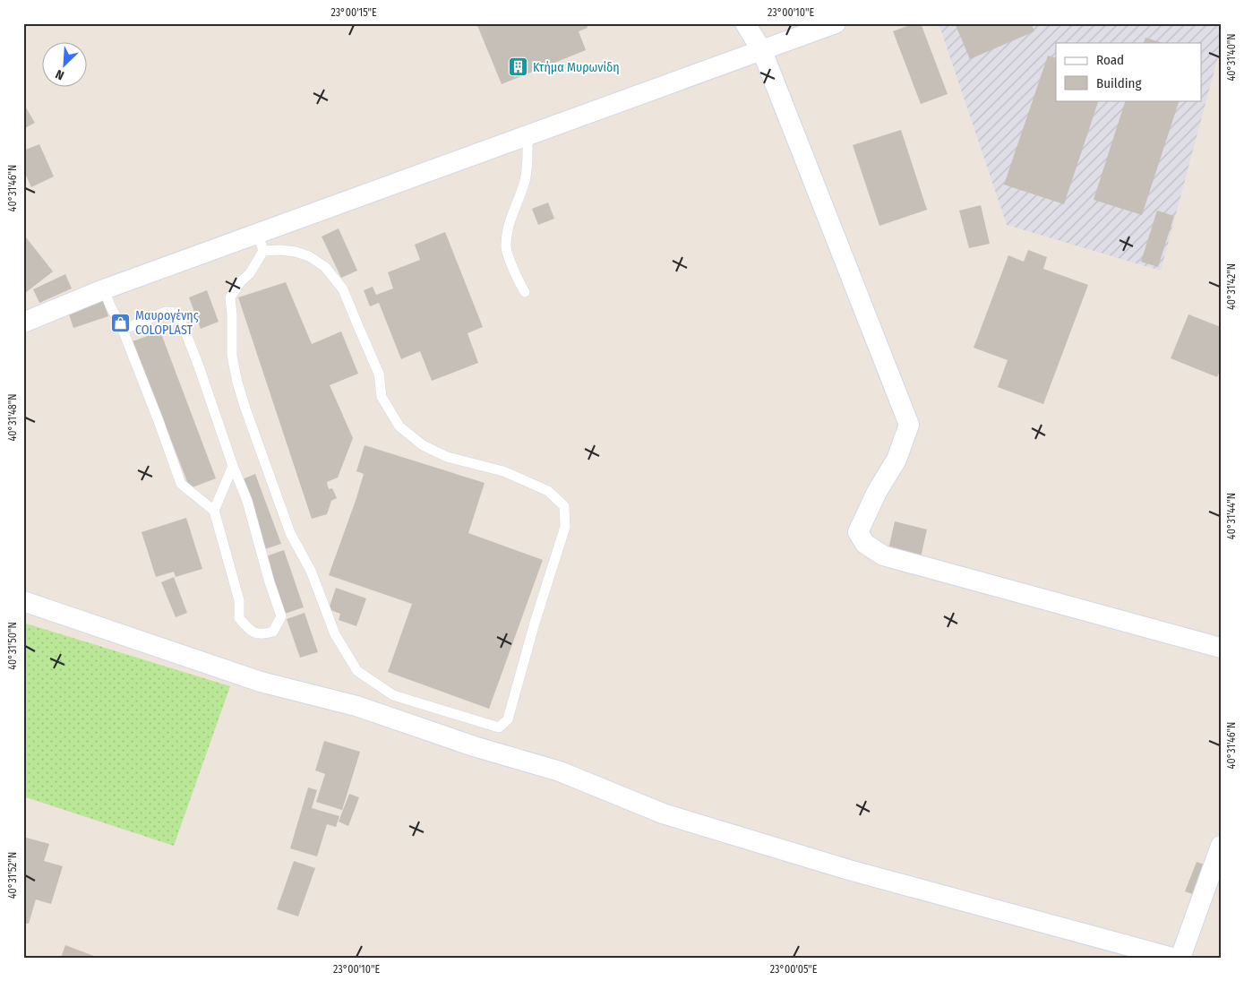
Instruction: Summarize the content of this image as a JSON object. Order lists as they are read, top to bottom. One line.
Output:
{"places":{"building":["Κτήμα Μυρωνίδη"],"shop":["Μαυρογένης COLOPLAST"]},"legend":["Road","Building"],"north":"bottom left","coordinates":["23°00'15\"E","23°00'10\"E","40°31'40\"N","40°31'46\"N","40°31'42\"N","40°31'48\"N","40°31'44\"N","40°31'50\"N","40°31'52\"N","23°00'05\"E"]}
